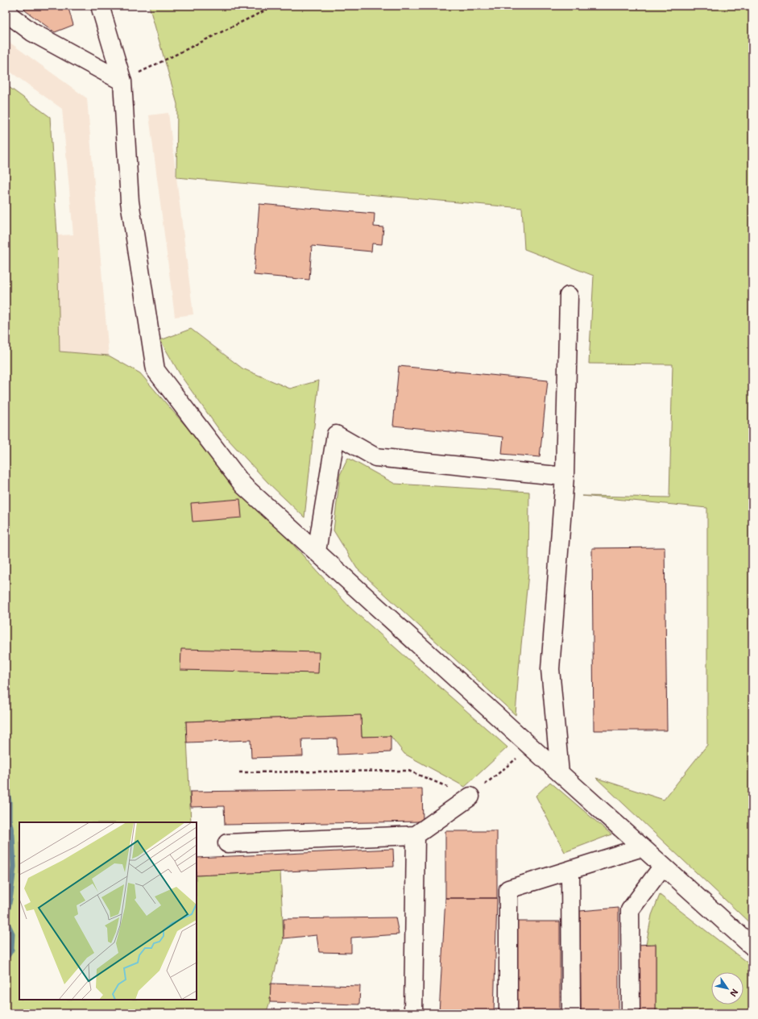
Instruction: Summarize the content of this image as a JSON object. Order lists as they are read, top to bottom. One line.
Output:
{"north":"bottom right"}
